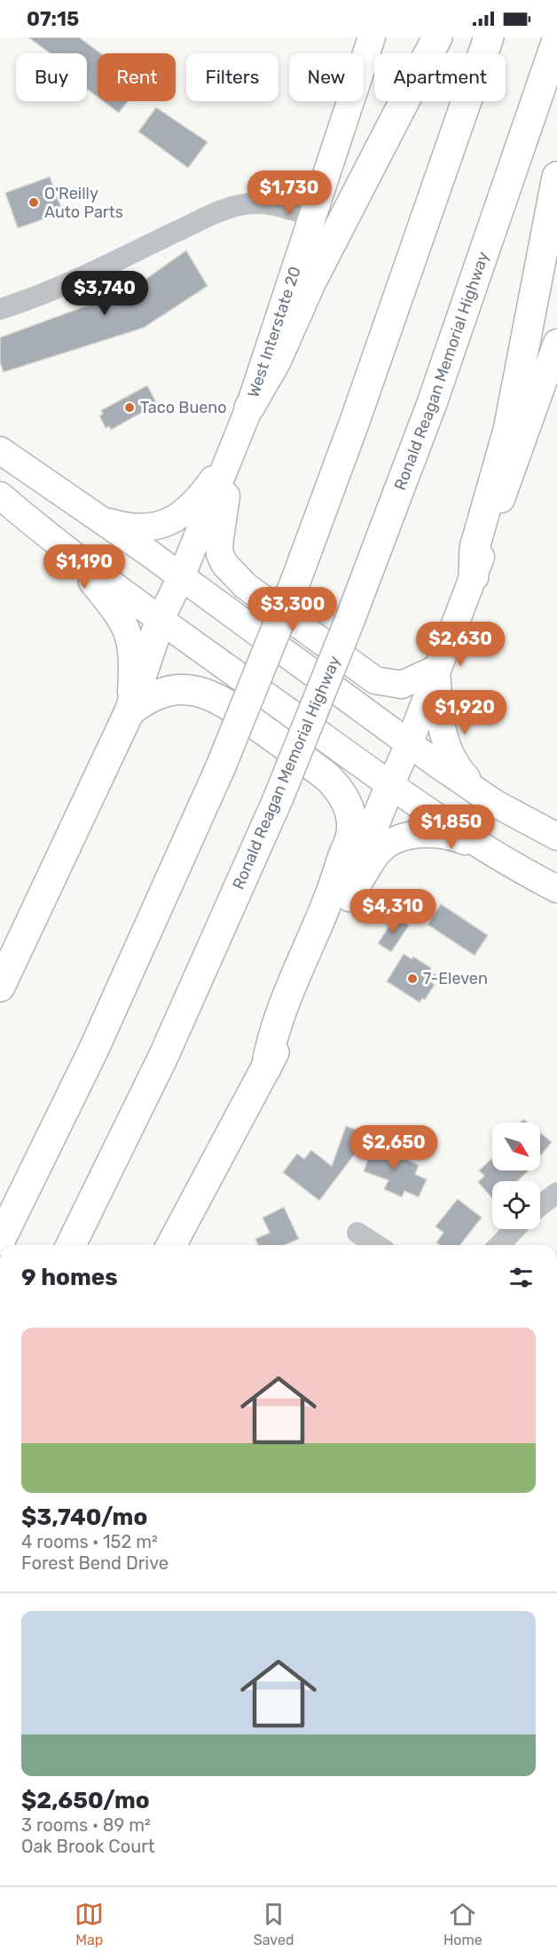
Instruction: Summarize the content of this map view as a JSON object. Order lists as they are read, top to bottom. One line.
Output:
{"streets":{"highway":["Ronald Reagan Memorial Highway"],"main road":["West Interstate 20"]},"places":["O'Reilly Auto Parts","Taco Bueno","7-Eleven"],"north":"bottom right","page":{"status":"07:15","chip":["Buy","Rent","Filters","New","Apartment"],"price":["$1,730","$3,740","$1,190","$3,300","$2,630","$1,920","$1,850","$4,310","$2,650"],"heading":"9 homes","list":[{"name":"$3,740/mo","note":"4 rooms · 152 m² · Forest Bend Drive"},{"name":"$2,650/mo","note":"3 rooms · 89 m² · Oak Brook Court"}],"tabs":["Map","Saved","Home"]}}
